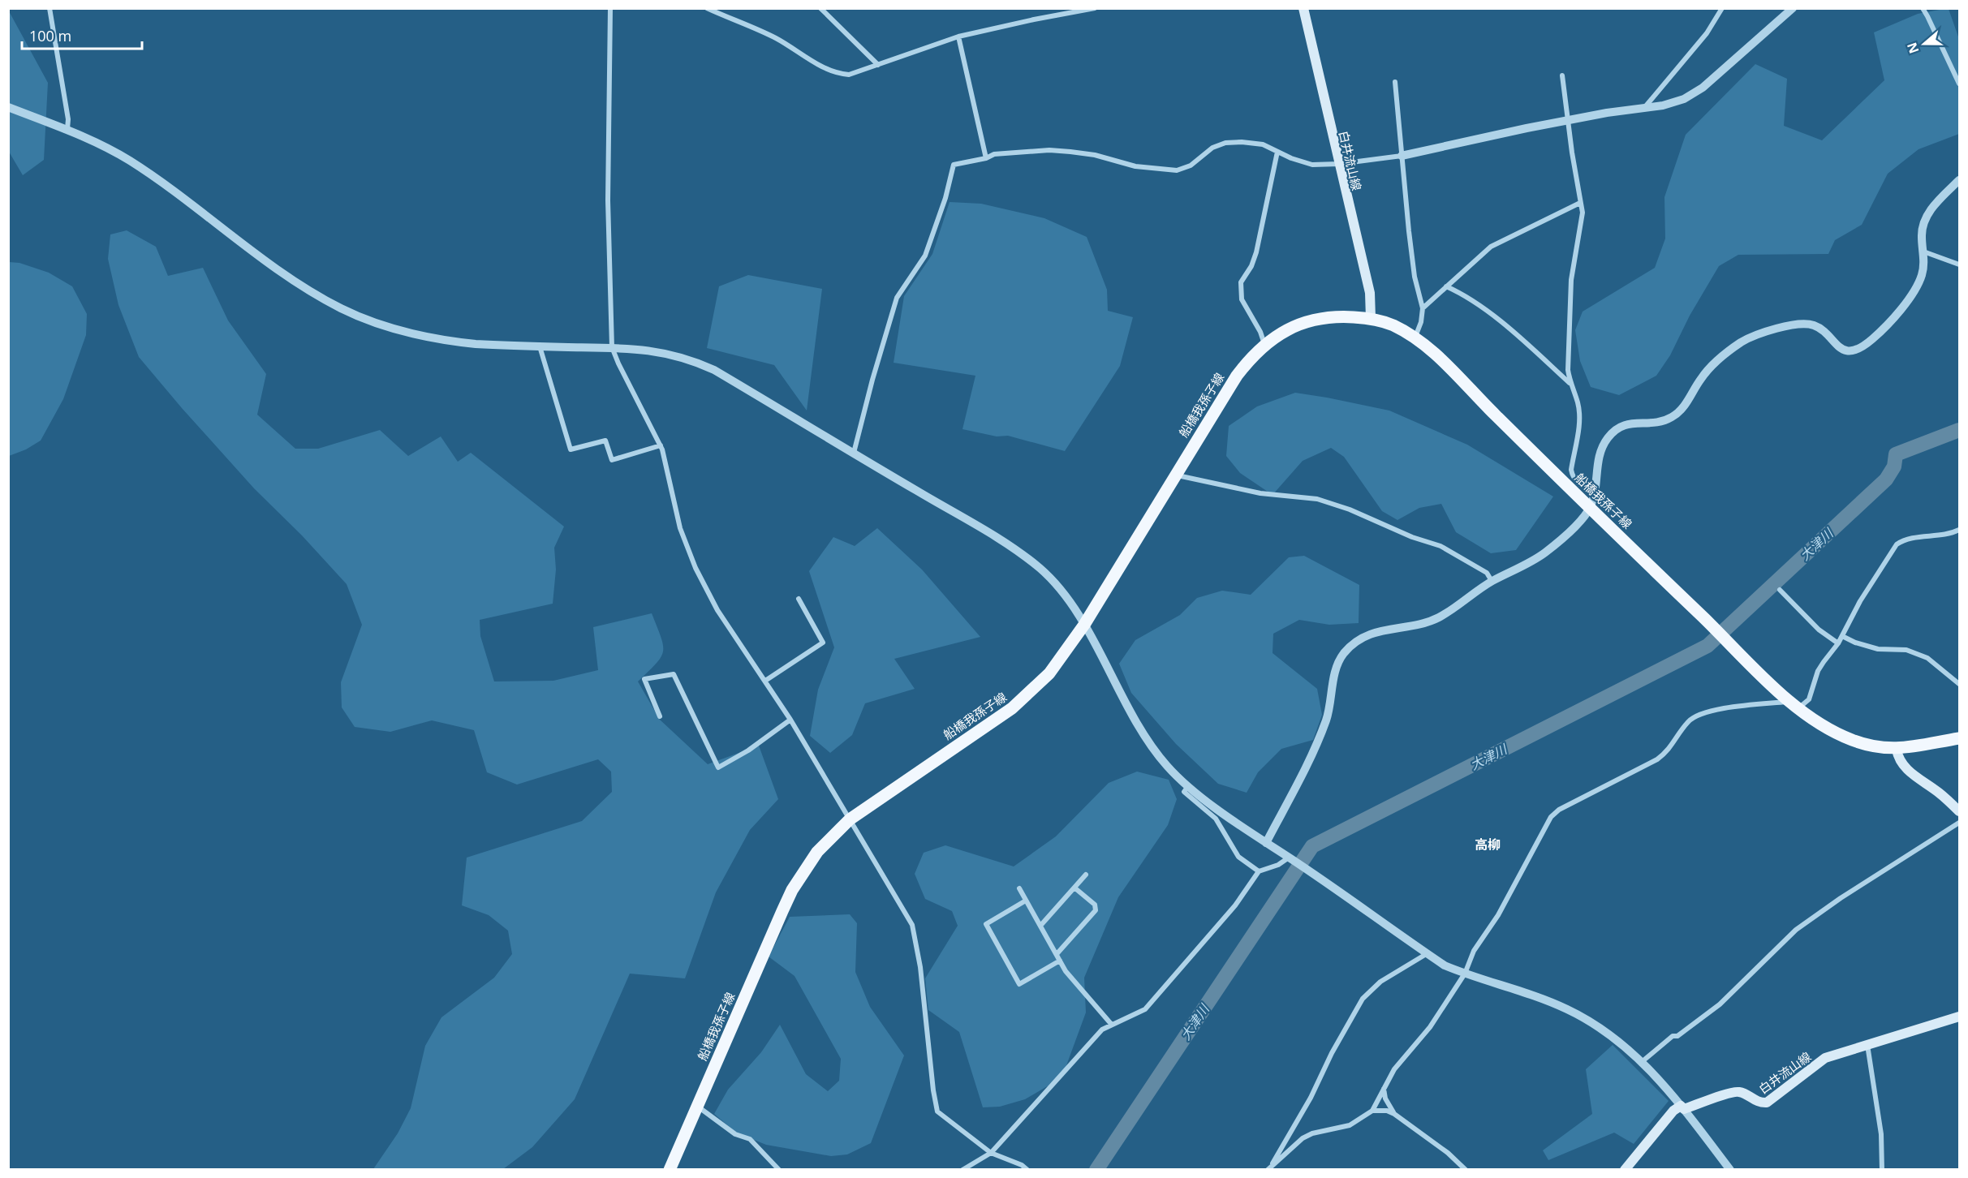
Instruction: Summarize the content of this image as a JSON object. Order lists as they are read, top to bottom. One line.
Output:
{"streets":{"main road":["白井流山線","船橋我孫子線"]},"crossings":[["白井流山線","船橋我孫子線"]],"districts":["高柳"],"water":["大津川"],"scale_bar":"100 m","north":"left"}
